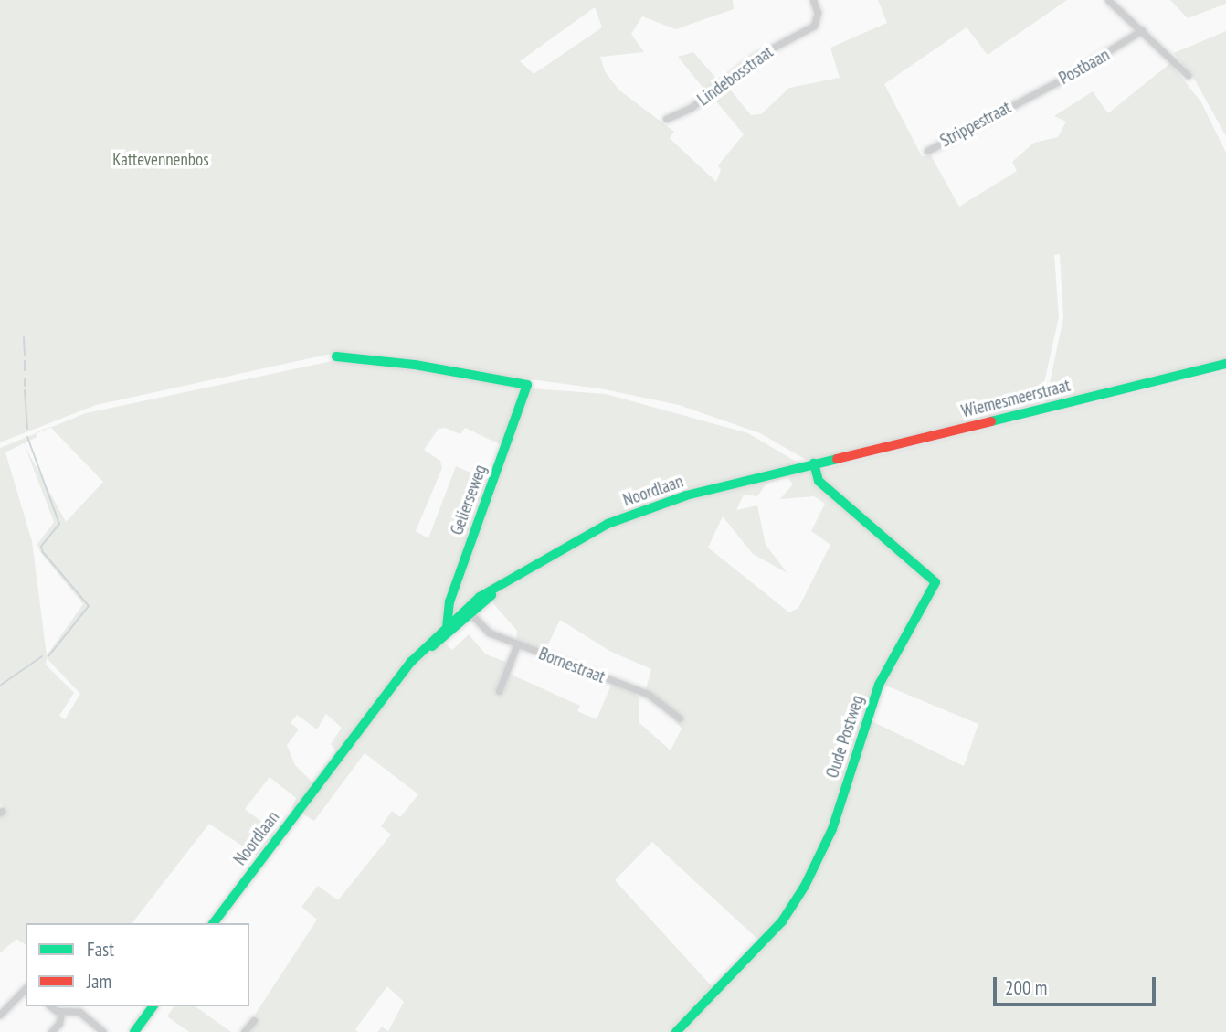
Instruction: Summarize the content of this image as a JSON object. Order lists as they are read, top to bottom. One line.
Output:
{"streets":{"main road":["Wiemesmeerstraat","Noordlaan","Gelierseweg","Oude Postweg"],"street":["Postbaan","Lindebosstraat","Strippestraat","Bornestraat"]},"crossings":[["Postbaan","Strippestraat"],["Wiemesmeerstraat","Noordlaan"],["Wiemesmeerstraat","Oude Postweg"],["Noordlaan","Gelierseweg"],["Noordlaan","Bornestraat"],["Noordlaan","Oude Postweg"]],"parks":["Kattevennenbos"],"legend":["Fast","Jam"],"scale_bar":"200 m"}
